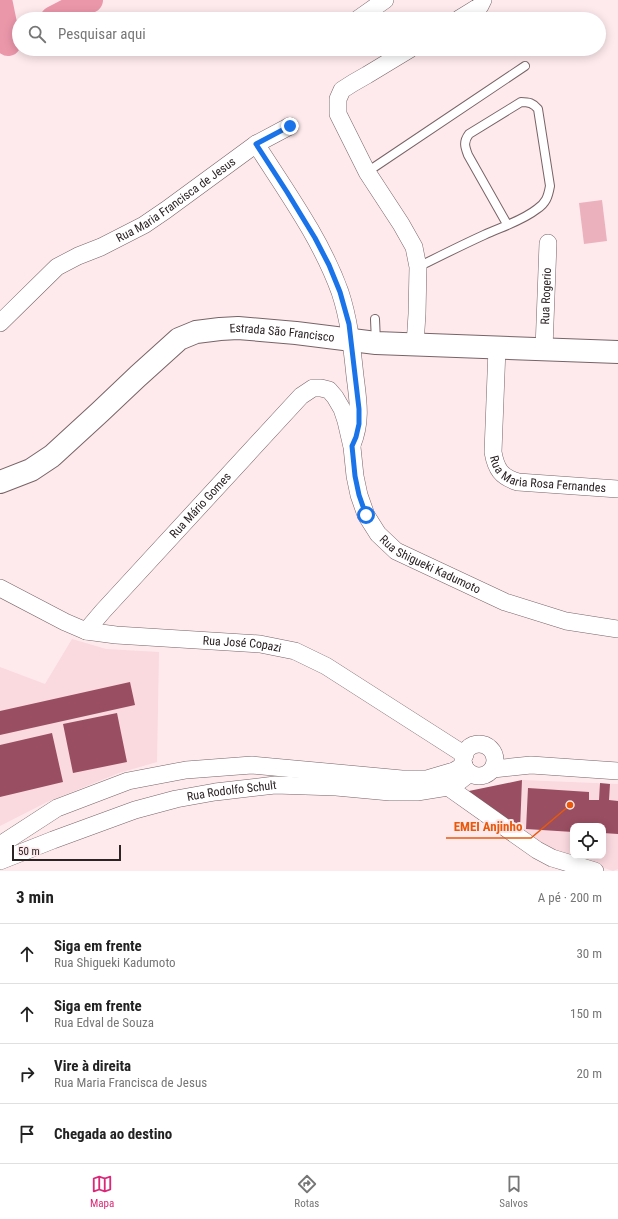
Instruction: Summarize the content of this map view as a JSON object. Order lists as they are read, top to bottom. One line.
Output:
{"streets":{"main road":["Estrada São Francisco"],"street":["Rua Maria Francisca de Jesus","Rua Rogerio","Rua Maria Rosa Fernandes","Rua Mário Gomes","Rua Shigueki Kadumoto","Rua José Copazi","Rua Rodolfo Schult"]},"crossings":[["Rua Rogerio","Estrada São Francisco"],["Estrada São Francisco","Rua Maria Rosa Fernandes"],["Rua Mário Gomes","Rua Shigueki Kadumoto"],["Rua Mário Gomes","Rua José Copazi"],["Rua José Copazi","Rua Rodolfo Schult"]],"places":["EMEI Anjinho"],"scale_bar":"50 m","page":{"search":"Pesquisar aqui","scale":"50 m","heading":["3 min","A pé · 200 m"],"list":[["Siga em frente","Rua Shigueki Kadumoto","30 m"],["Siga em frente","Rua Edval de Souza","150 m"],["Vire à direita","Rua Maria Francisca de Jesus","20 m"],"Chegada ao destino"],"nav":["Mapa","Rotas","Salvos"]}}
